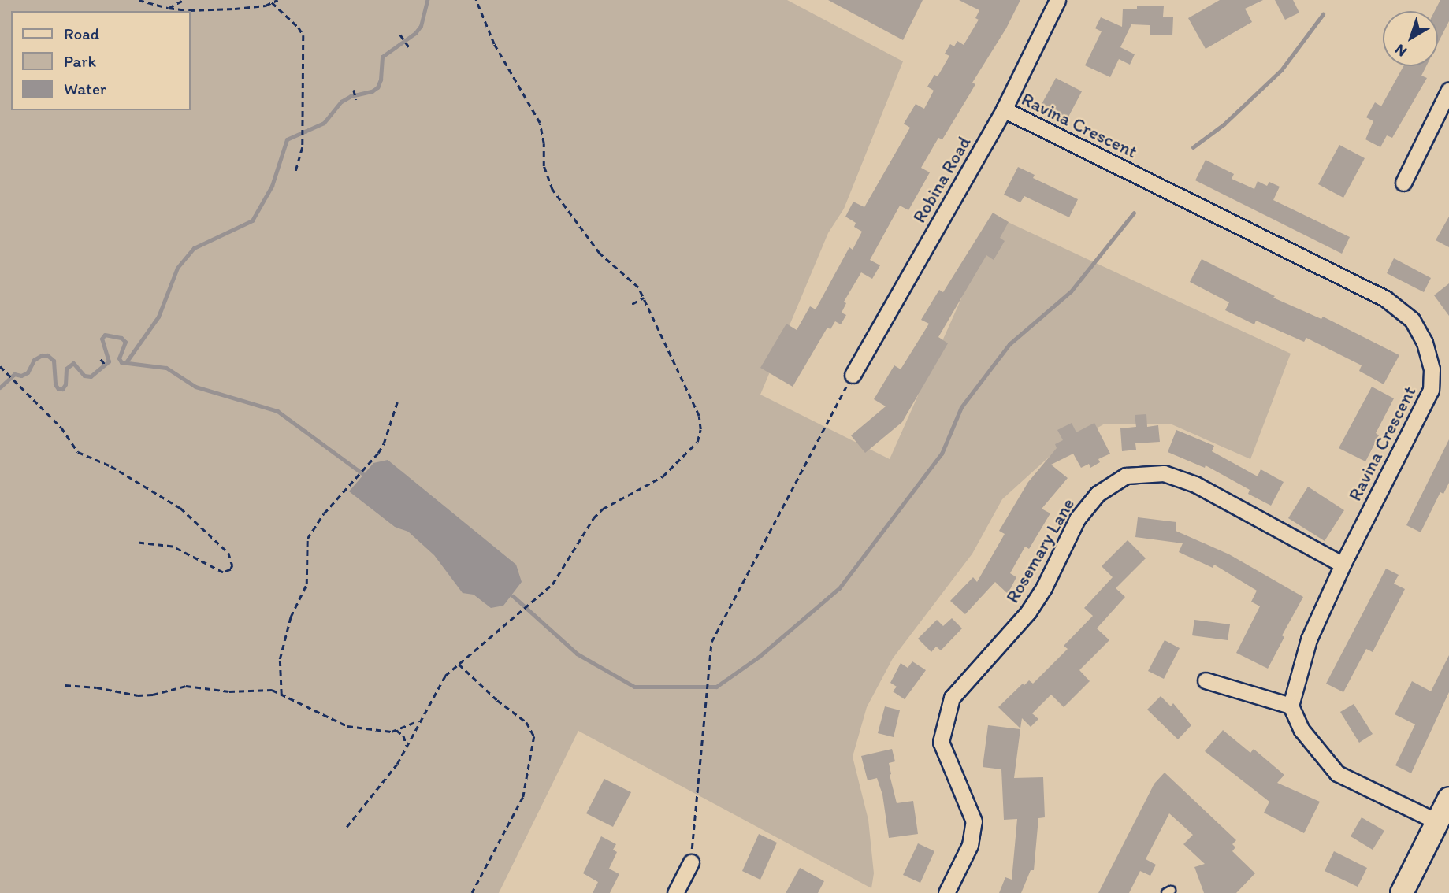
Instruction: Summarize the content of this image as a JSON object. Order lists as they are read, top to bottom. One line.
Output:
{"streets":{"street":["Ravina Crescent","Robina Road","Rosemary Lane"]},"crossings":[["Ravina Crescent","Robina Road"],["Ravina Crescent","Rosemary Lane"]],"legend":["Road","Park","Water"],"north":"bottom left"}
